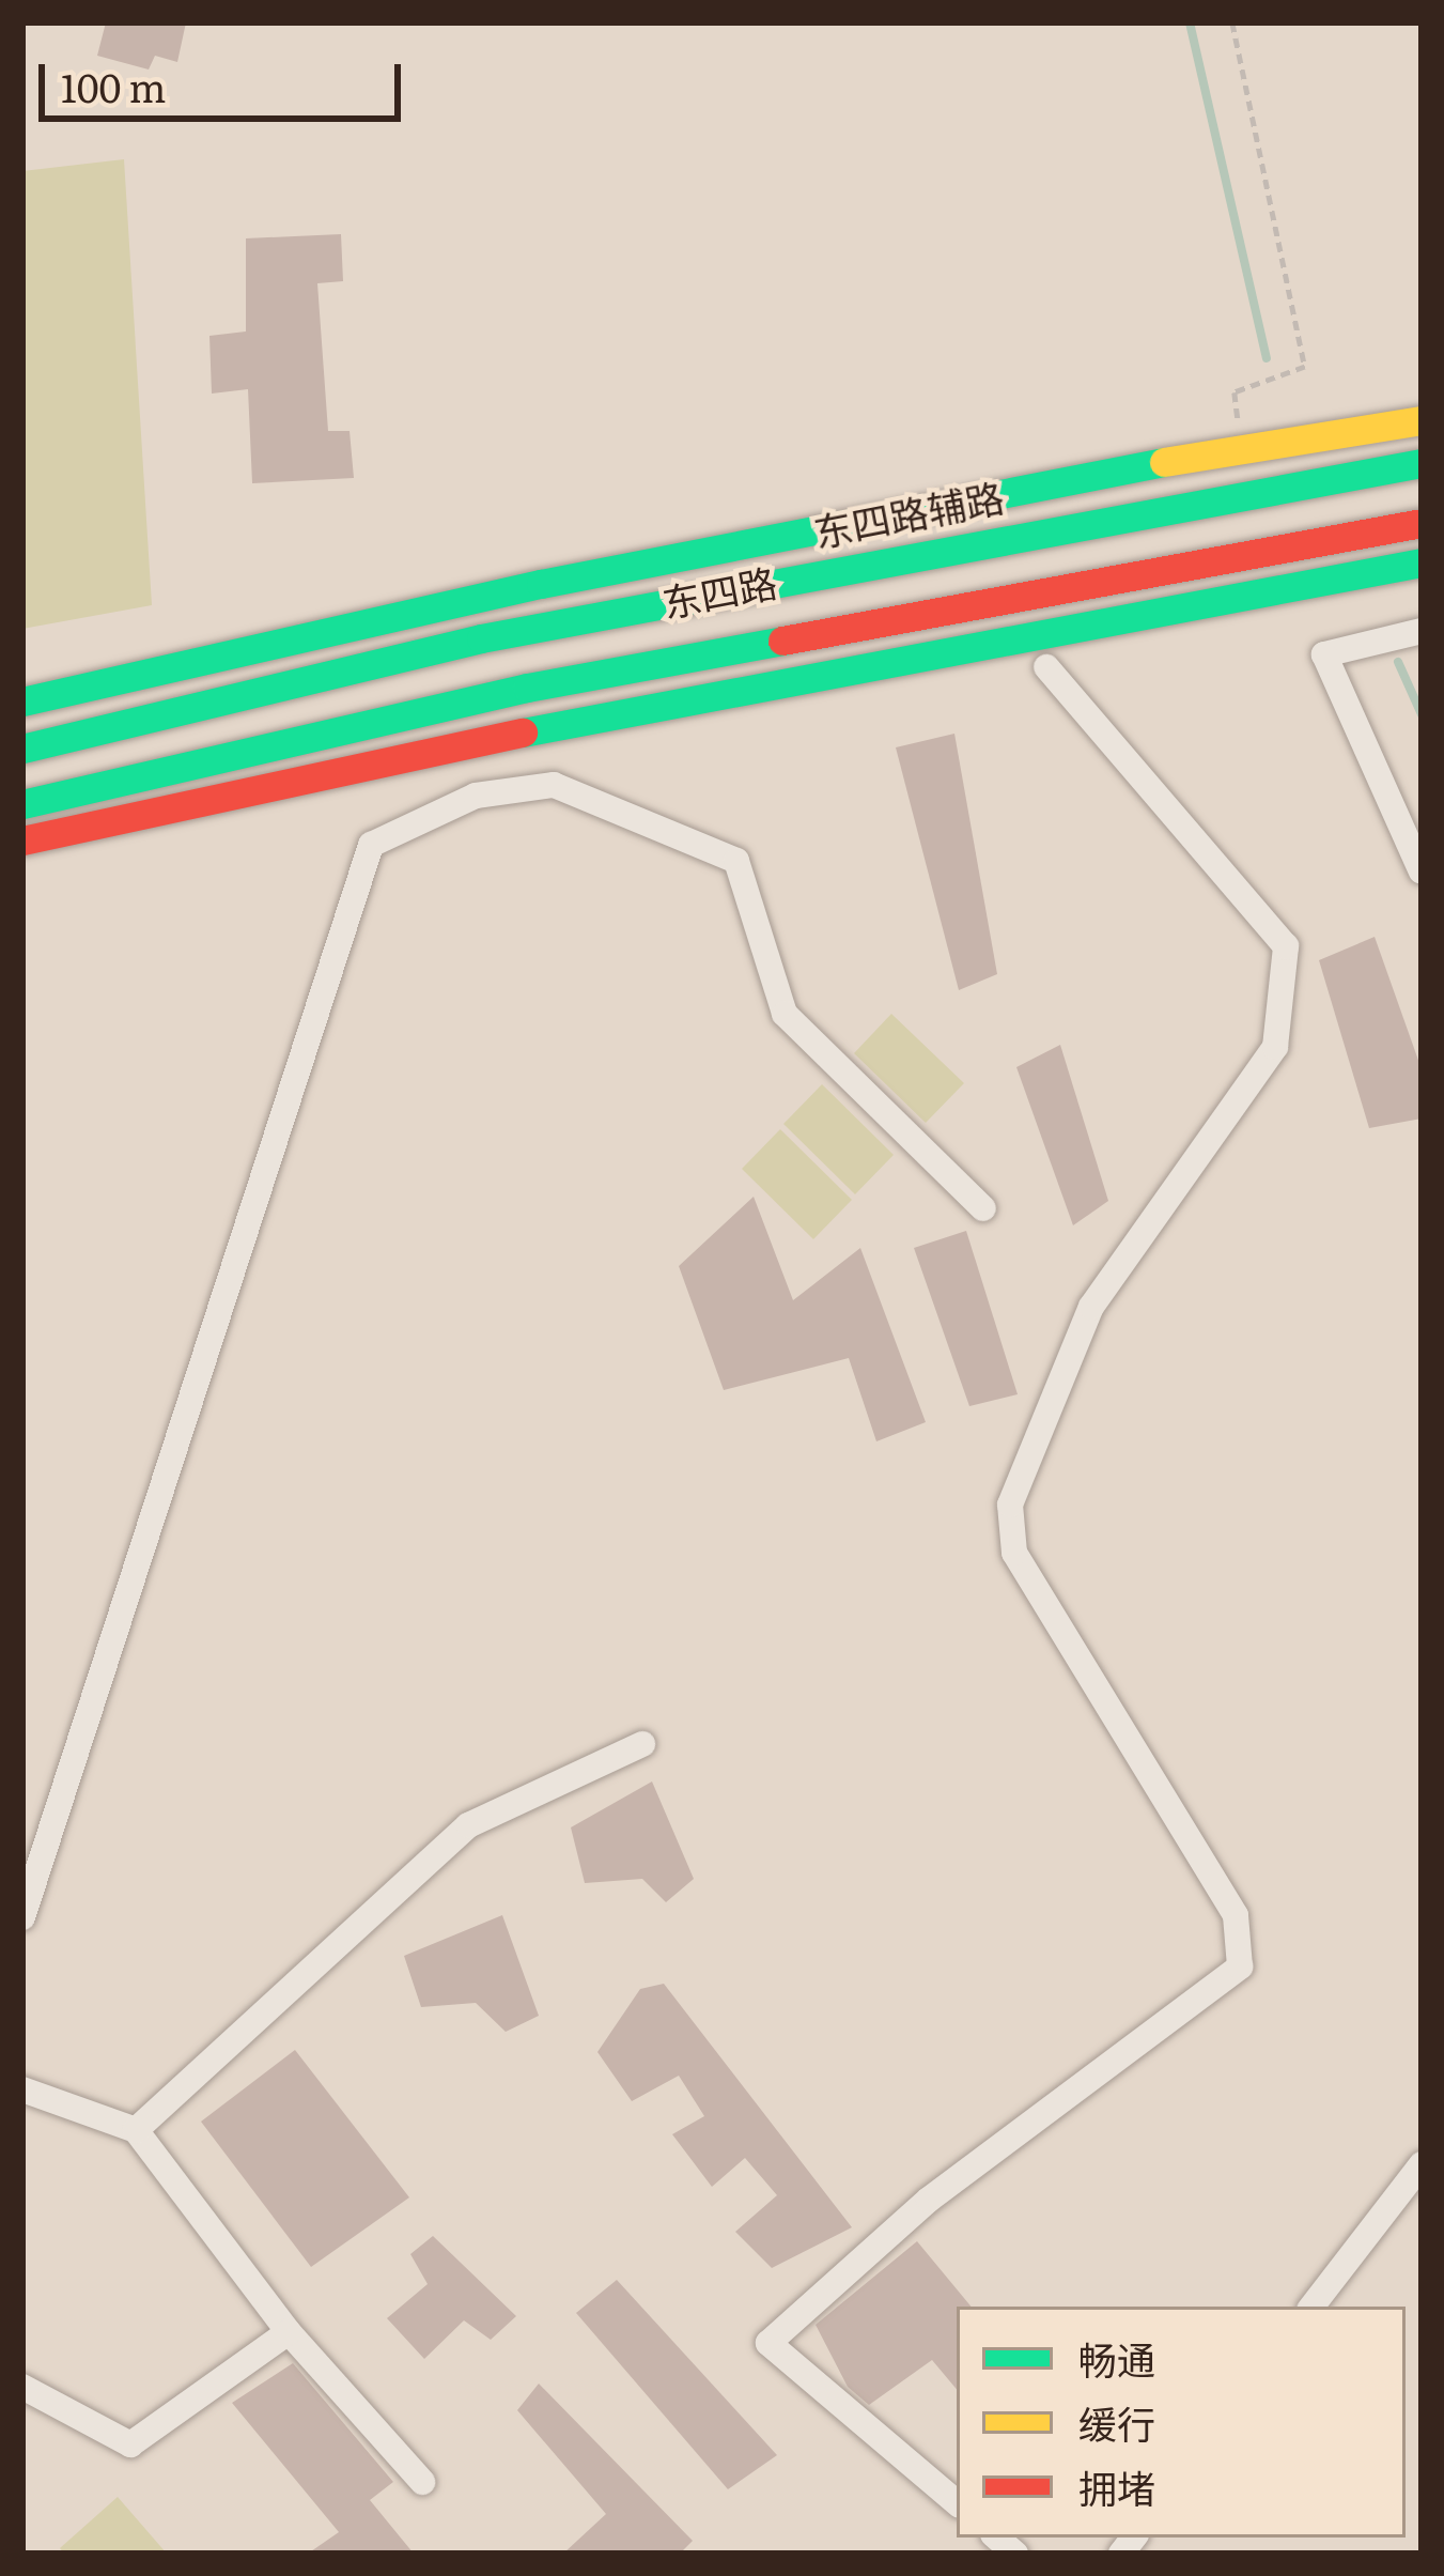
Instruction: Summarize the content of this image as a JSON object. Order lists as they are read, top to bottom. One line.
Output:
{"streets":{"main road":["东四路辅路","东四路"]},"legend":["畅通","缓行","拥堵"],"scale_bar":"100 m"}
